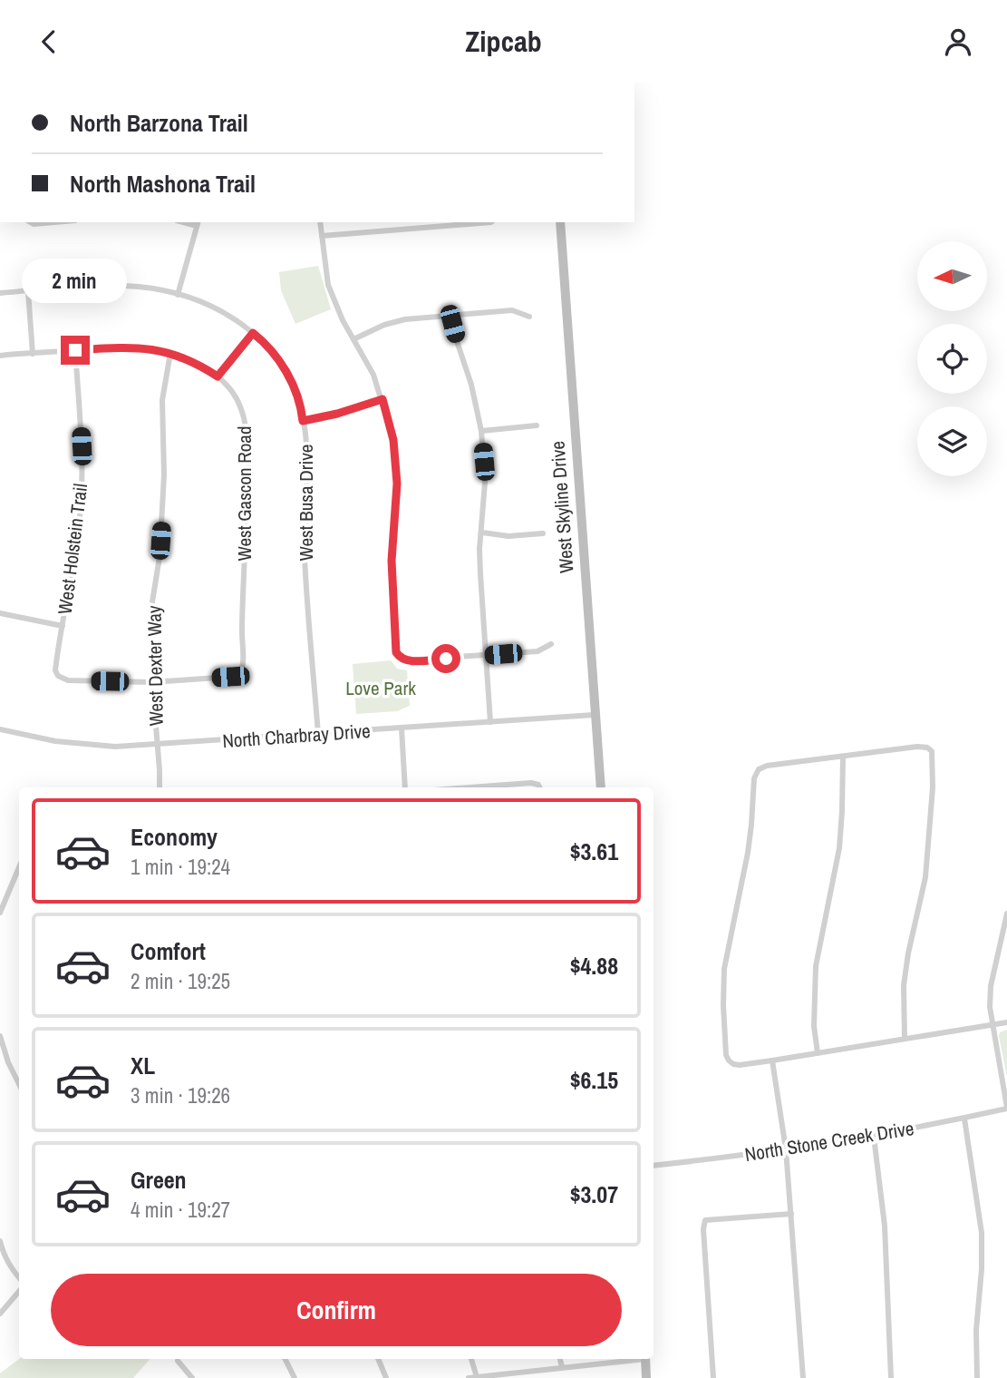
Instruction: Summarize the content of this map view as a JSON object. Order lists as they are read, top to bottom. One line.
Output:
{"streets":{"street":["West Gascon Road","West Busa Drive","West Skyline Drive","West Holstein Trail","West Dexter Way","North Charbray Drive","North Stone Creek Drive"]},"crossings":[["West Gascon Road","West Holstein Trail"],["West Gascon Road","West Dexter Way"],["West Busa Drive","North Charbray Drive"],["West Skyline Drive","North Charbray Drive"],["West Holstein Trail","West Dexter Way"],["West Dexter Way","North Charbray Drive"]],"parks":["Love Park"],"north":"left","page":{"header":"Zipcab","banner":["North Barzona Trail","North Mashona Trail"],"bubble":"2 min","list":[{"name":"Economy","note":"1 min · 19:24","value":"$3.61"},{"name":"Comfort","note":"2 min · 19:25","value":"$4.88"},{"name":"XL","note":"3 min · 19:26","value":"$6.15"},{"name":"Green","note":"4 min · 19:27","value":"$3.07"}],"buttons":"Confirm"}}
